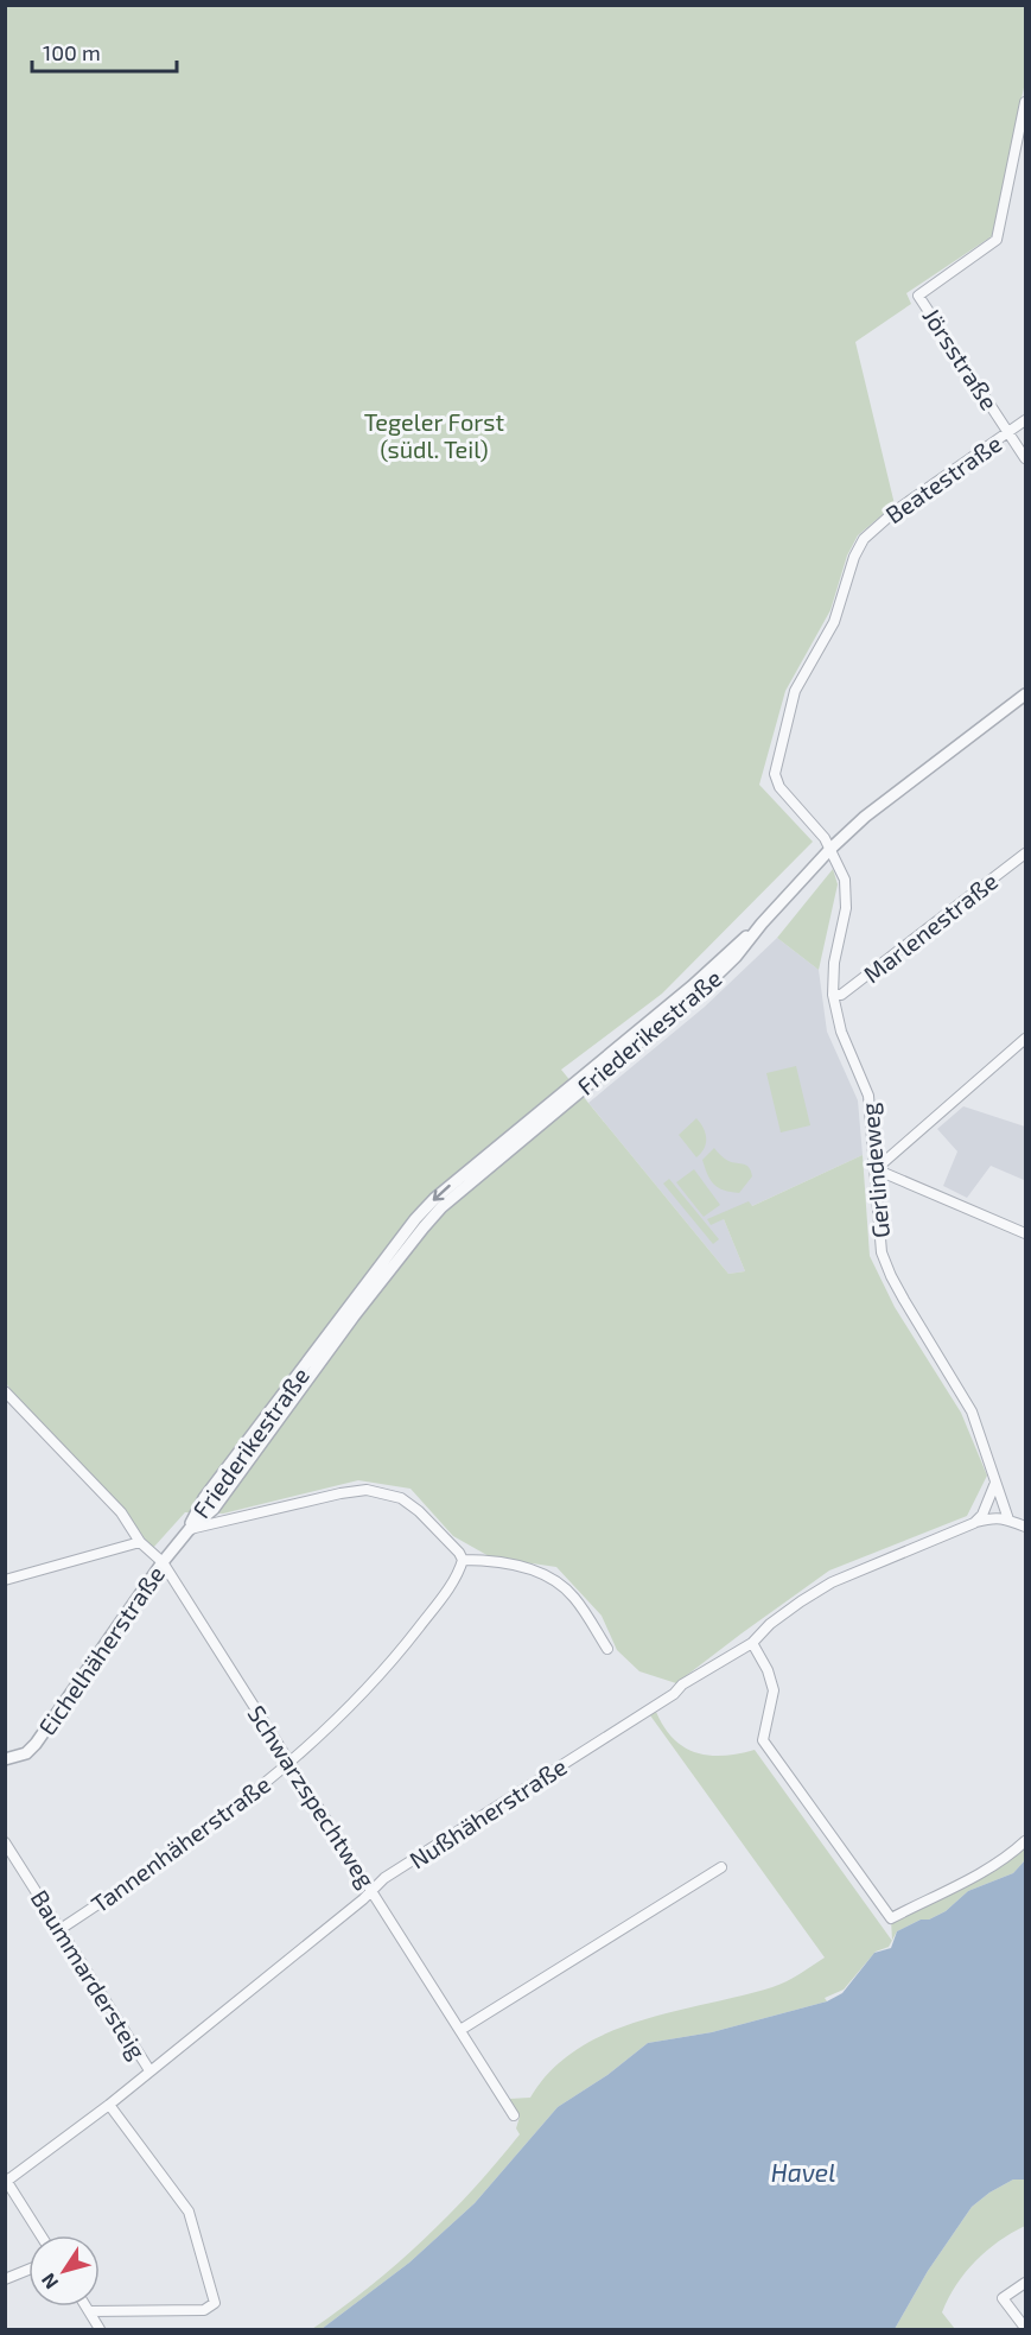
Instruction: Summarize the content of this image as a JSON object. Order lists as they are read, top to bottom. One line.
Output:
{"streets":{"street":["Jörsstraße","Beatestraße","Marlenestraße","Friederikestraße","Gerlindeweg","Eichelhäherstraße","Schwarzspechtweg","Nußhäherstraße","Tannenhäherstraße","Baummardersteig"]},"crossings":[["Jörsstraße","Beatestraße"],["Beatestraße","Gerlindeweg"],["Marlenestraße","Gerlindeweg"],["Friederikestraße","Gerlindeweg"],["Friederikestraße","Eichelhäherstraße"],["Gerlindeweg","Nußhäherstraße"],["Eichelhäherstraße","Schwarzspechtweg"],["Schwarzspechtweg","Nußhäherstraße"],["Schwarzspechtweg","Tannenhäherstraße"],["Nußhäherstraße","Baummardersteig"],["Tannenhäherstraße","Baummardersteig"]],"water":["Havel"],"parks":["Tegeler Forst (südl. Teil)"],"scale_bar":"100 m","north":"bottom left"}
